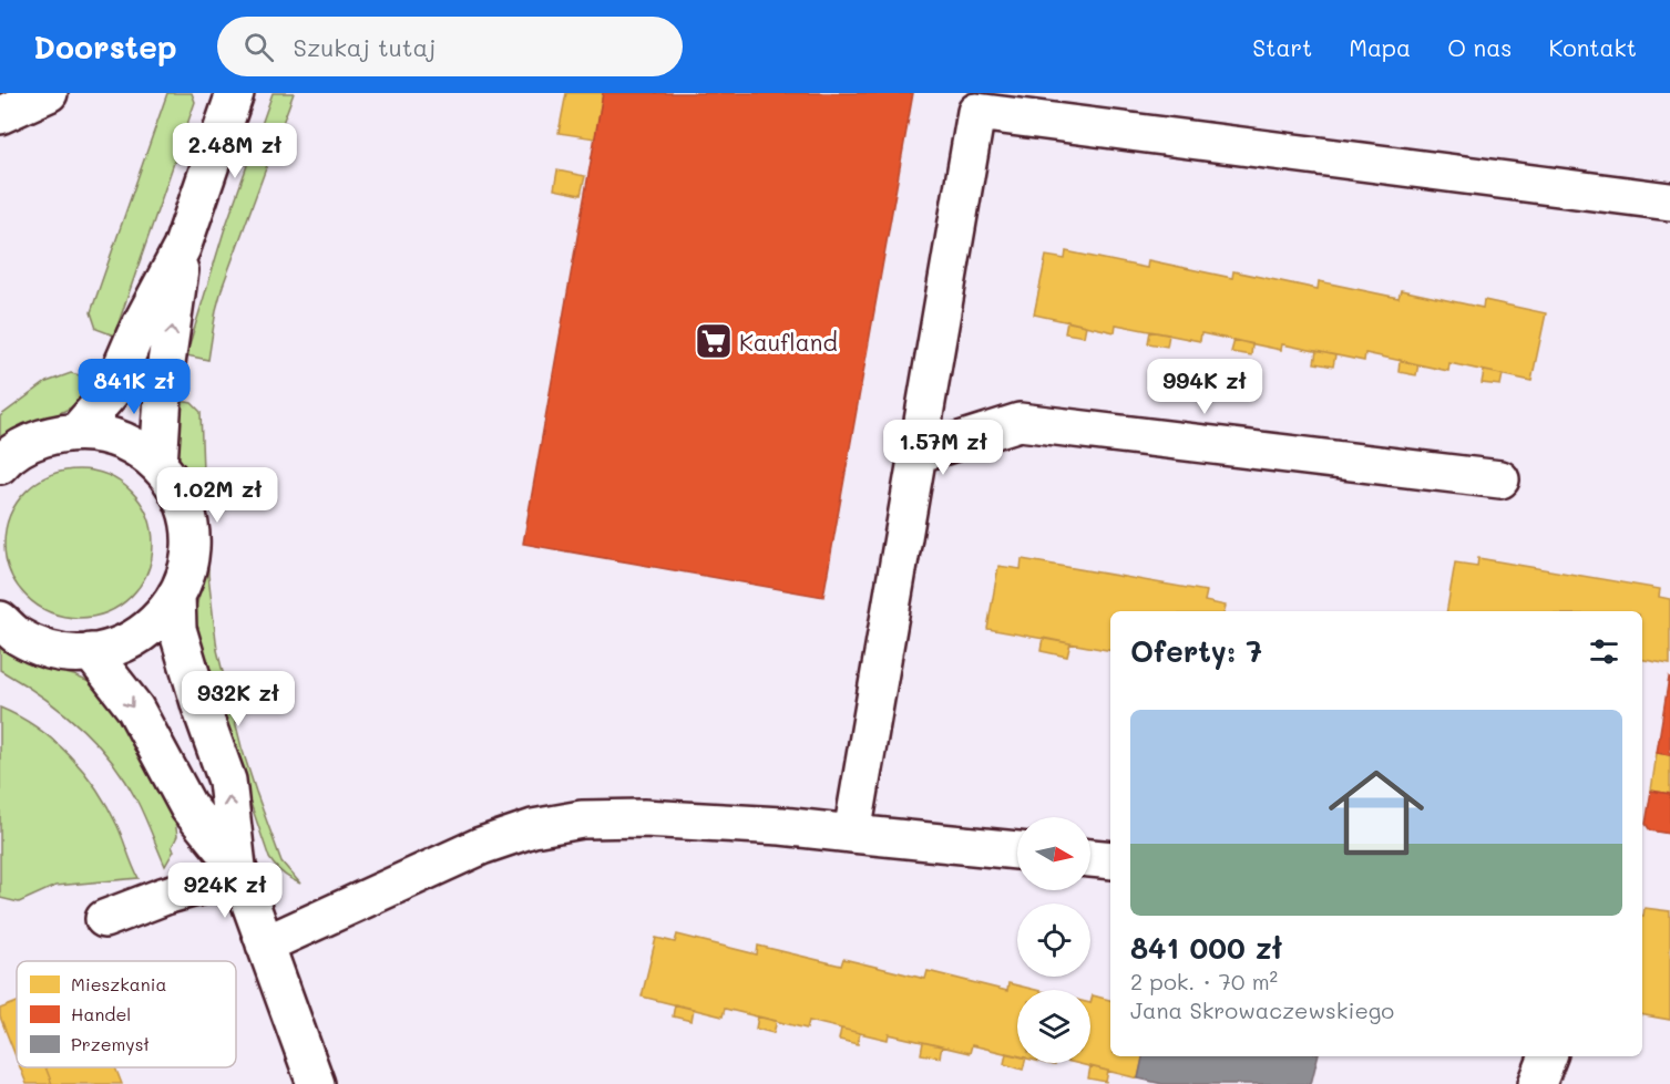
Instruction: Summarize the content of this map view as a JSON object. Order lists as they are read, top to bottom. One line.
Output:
{"places":{"supermarket":["Kaufland"]},"legend":["Mieszkania","Handel","Przemysł"],"north":"right","page":{"header":"Doorstep","search":"Szukaj tutaj","nav":["Start","Mapa","O nas","Kontakt"],"price":["2.48M zł","841K zł","994K zł","1.57M zł","1.02M zł","932K zł","924K zł"],"heading":"Oferty: 7","list":[{"name":"841 000 zł","note":"2 pok. · 70 m² · Jana Skrowaczewskiego"}]}}
